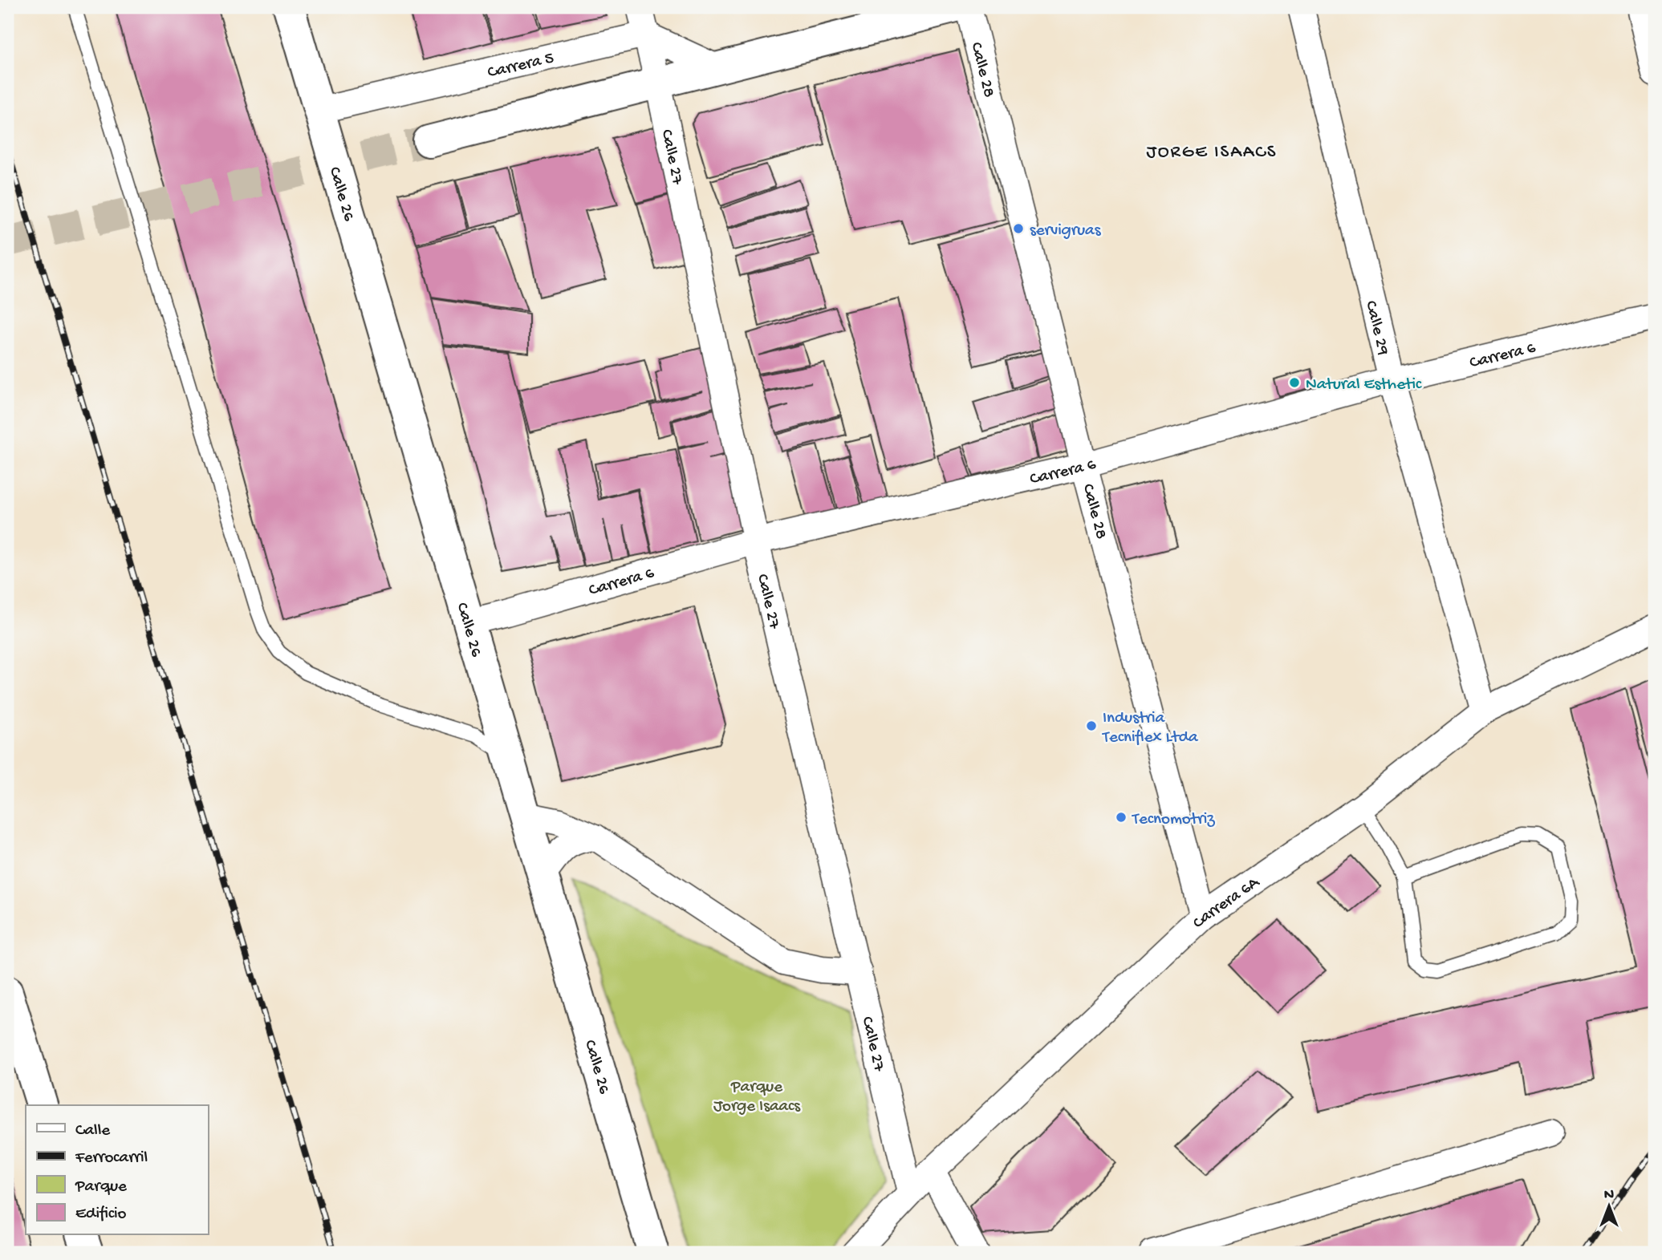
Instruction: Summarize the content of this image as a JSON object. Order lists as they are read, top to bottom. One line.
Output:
{"streets":{"main road":["Calle 26"],"street":["Carrera 5","Calle 28","Calle 27","Calle 29","Carrera 6","Carrera 6A"]},"crossings":[["Carrera 5","Calle 27"],["Carrera 5","Calle 26"],["Calle 28","Carrera 6"],["Calle 28","Carrera 6A"],["Calle 27","Carrera 6"],["Calle 27","Carrera 6A"],["Calle 26","Carrera 6"],["Calle 29","Carrera 6"],["Calle 29","Carrera 6A"]],"districts":["JORGE ISAACS"],"parks":["Parque Jorge Isaacs"],"places":["servigruas","Natural Esthetic","Industria Tecniflex Ltda","Tecnomotriz"],"legend":["Calle","Ferrocarril","Parque","Edificio"],"north":"top"}
